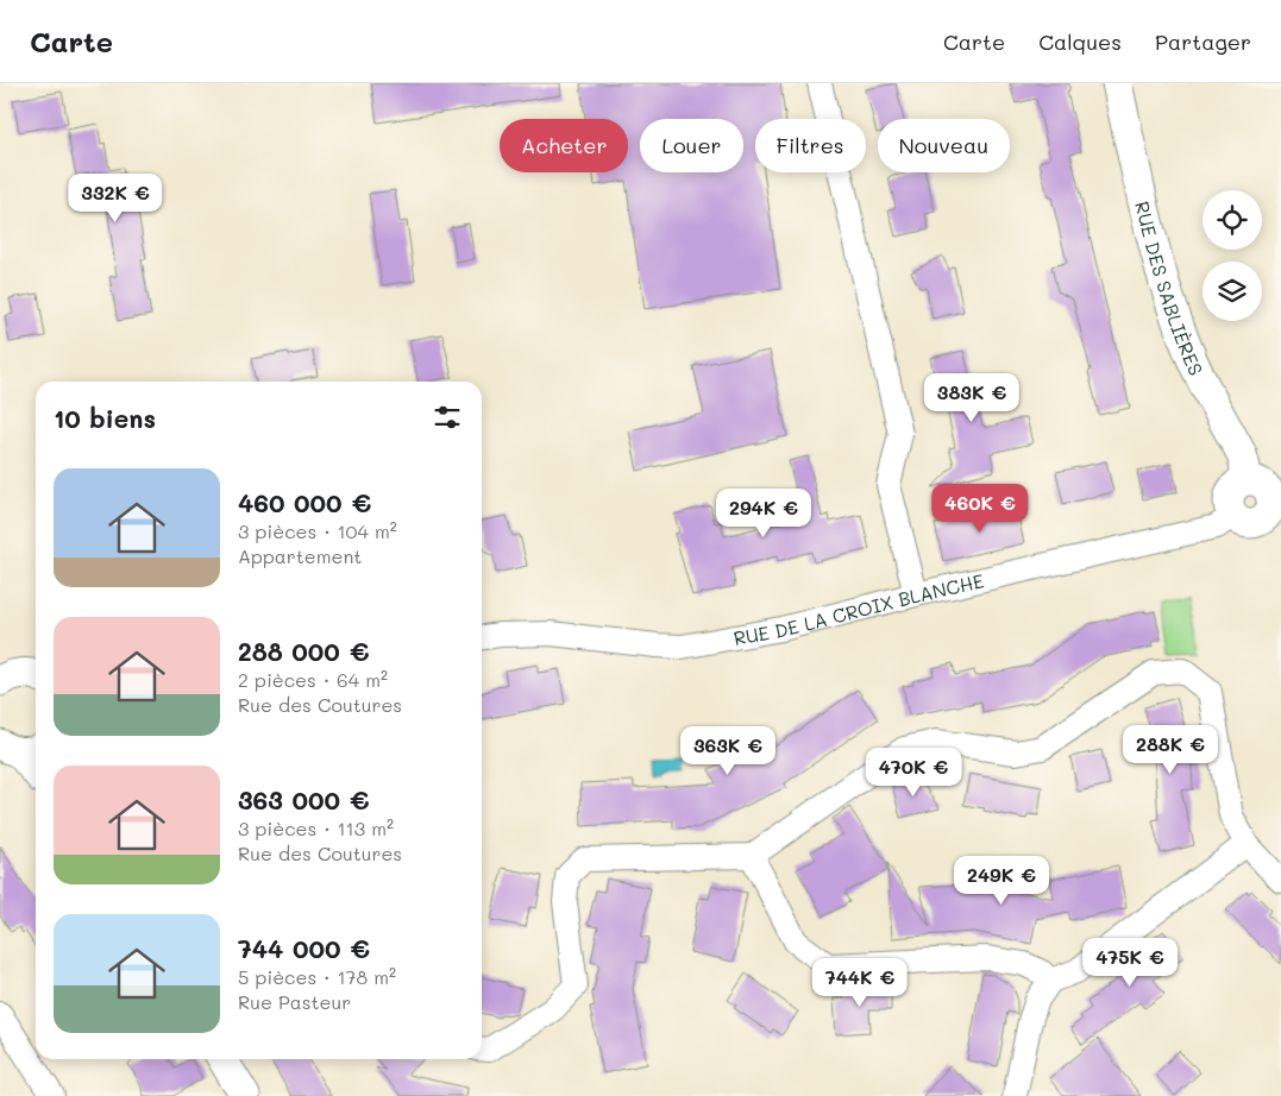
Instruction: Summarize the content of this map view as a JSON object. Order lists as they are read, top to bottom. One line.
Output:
{"streets":{"street":["RUE DES SABLIÈRES","RUE DE LA CROIX BLANCHE"]},"crossings":[["RUE DES SABLIÈRES","RUE DE LA CROIX BLANCHE"]],"page":{"header":"Carte","nav":["Carte","Calques","Partager"],"chip":["Acheter","Louer","Filtres","Nouveau"],"price":["332K €","383K €","460K €","294K €","288K €","363K €","470K €","249K €","475K €","744K €"],"heading":"10 biens","list":[{"name":"460 000 €","note":"3 pièces · 104 m² · Appartement"},{"name":"288 000 €","note":"2 pièces · 64 m² · Rue des Coutures"},{"name":"363 000 €","note":"3 pièces · 113 m² · Rue des Coutures"},{"name":"744 000 €","note":"5 pièces · 178 m² · Rue Pasteur"}]}}
